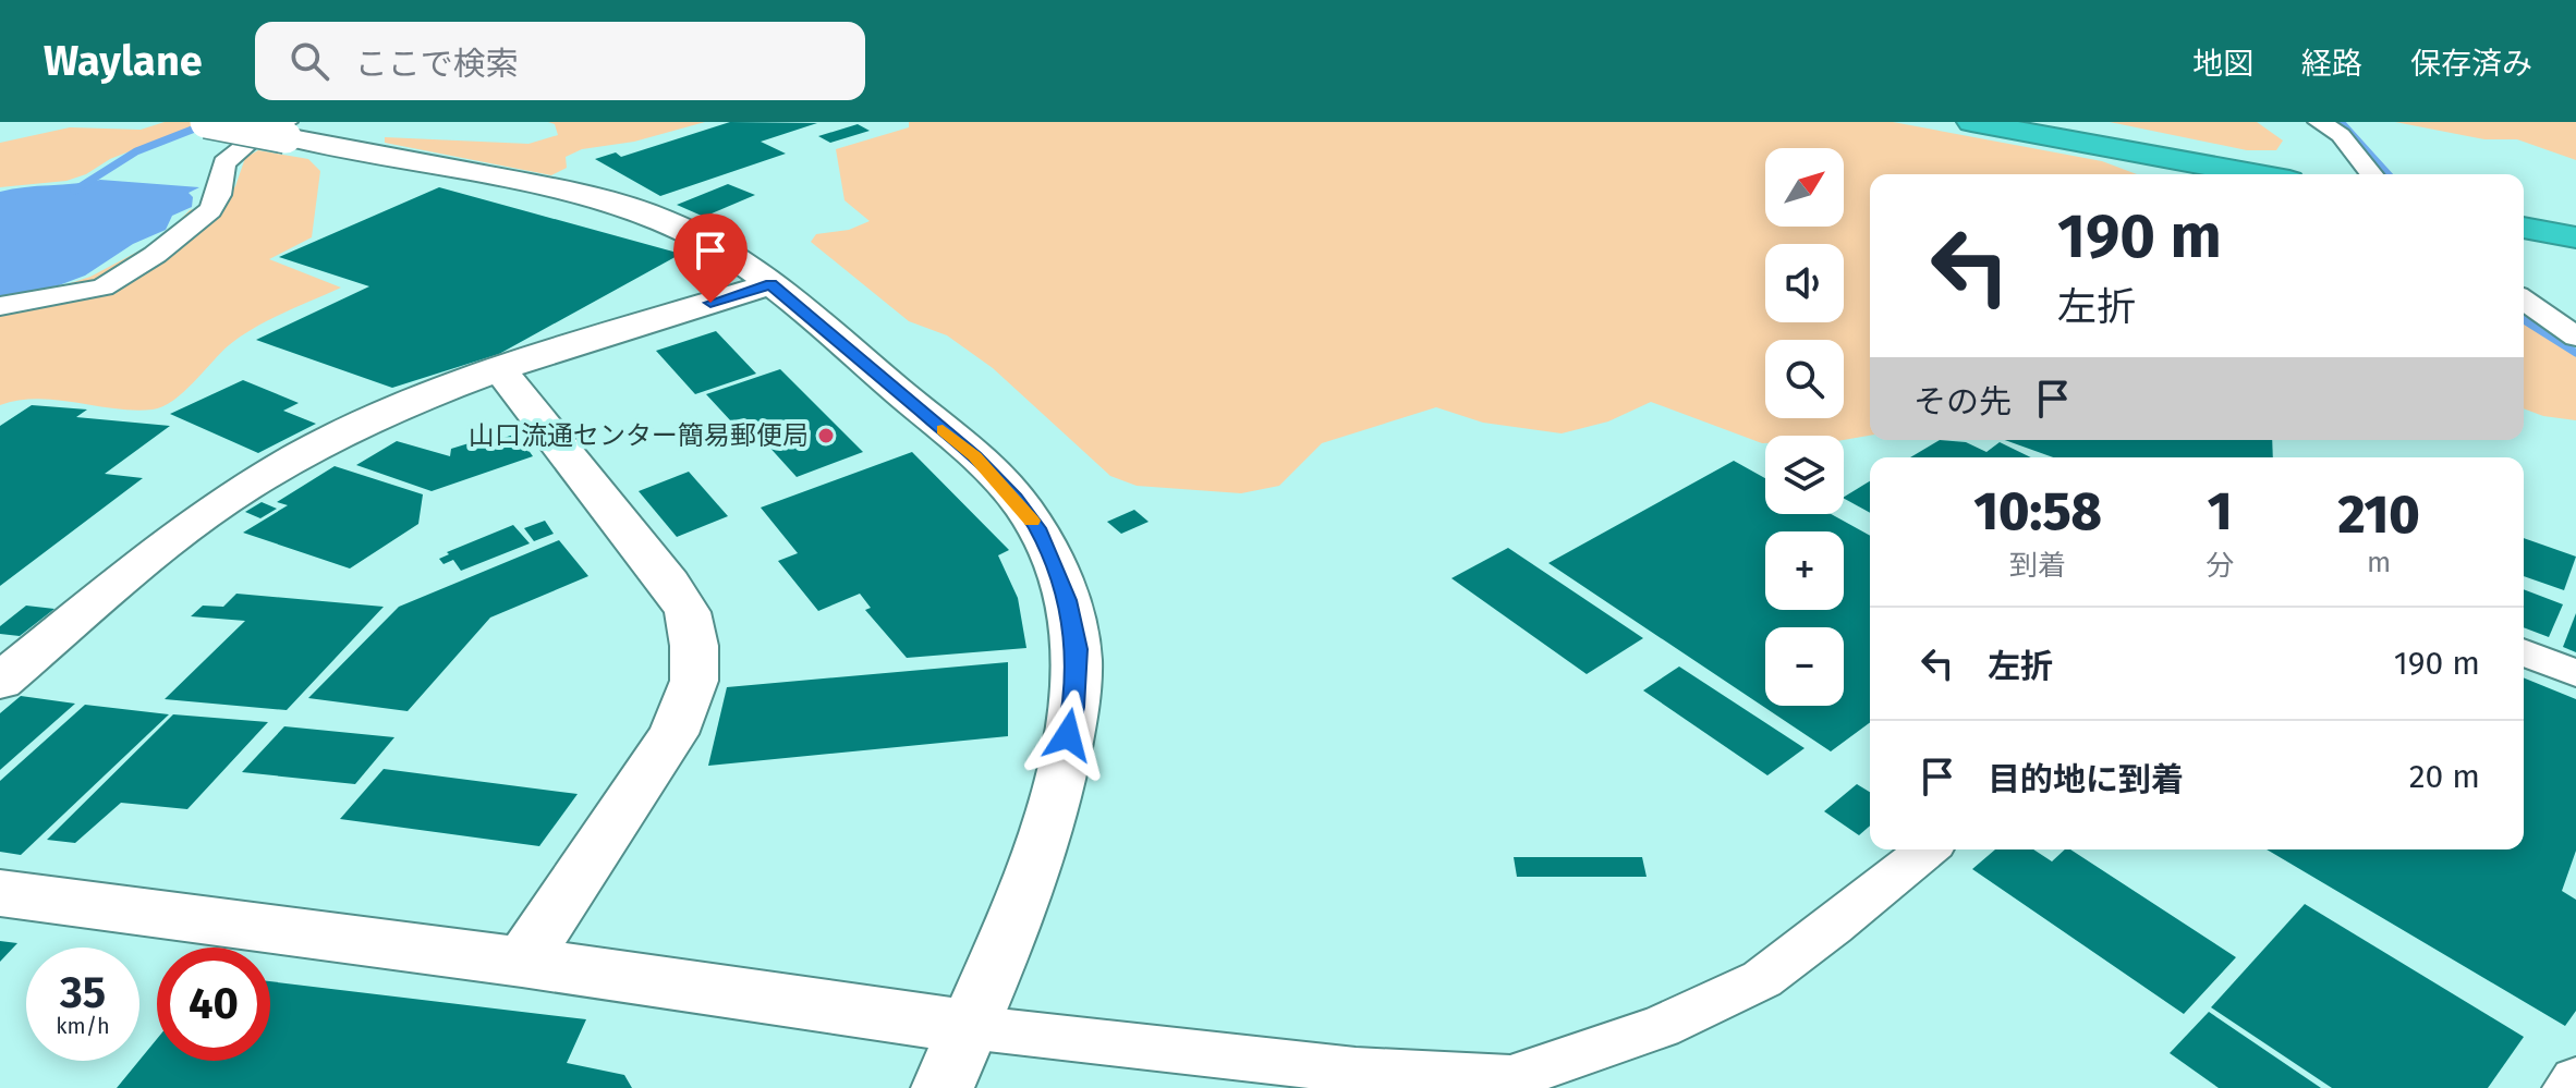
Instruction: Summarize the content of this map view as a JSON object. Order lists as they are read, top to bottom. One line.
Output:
{"places":["山口流通センター簡易郵便局"],"north":"top right","page":{"header":"Waylane","search":"ここで検索","nav":["地図","経路","保存済み"],"map_buttons":["+","−"],"turn":["190 m","左折"],"then":"その先","eta":["10:58","到着","1","分","210","m"],"list":[{"name":"左折","value":"190 m"},{"name":"目的地に到着","value":"20 m"}],"speed":"35 km/h","limit":"40"}}
